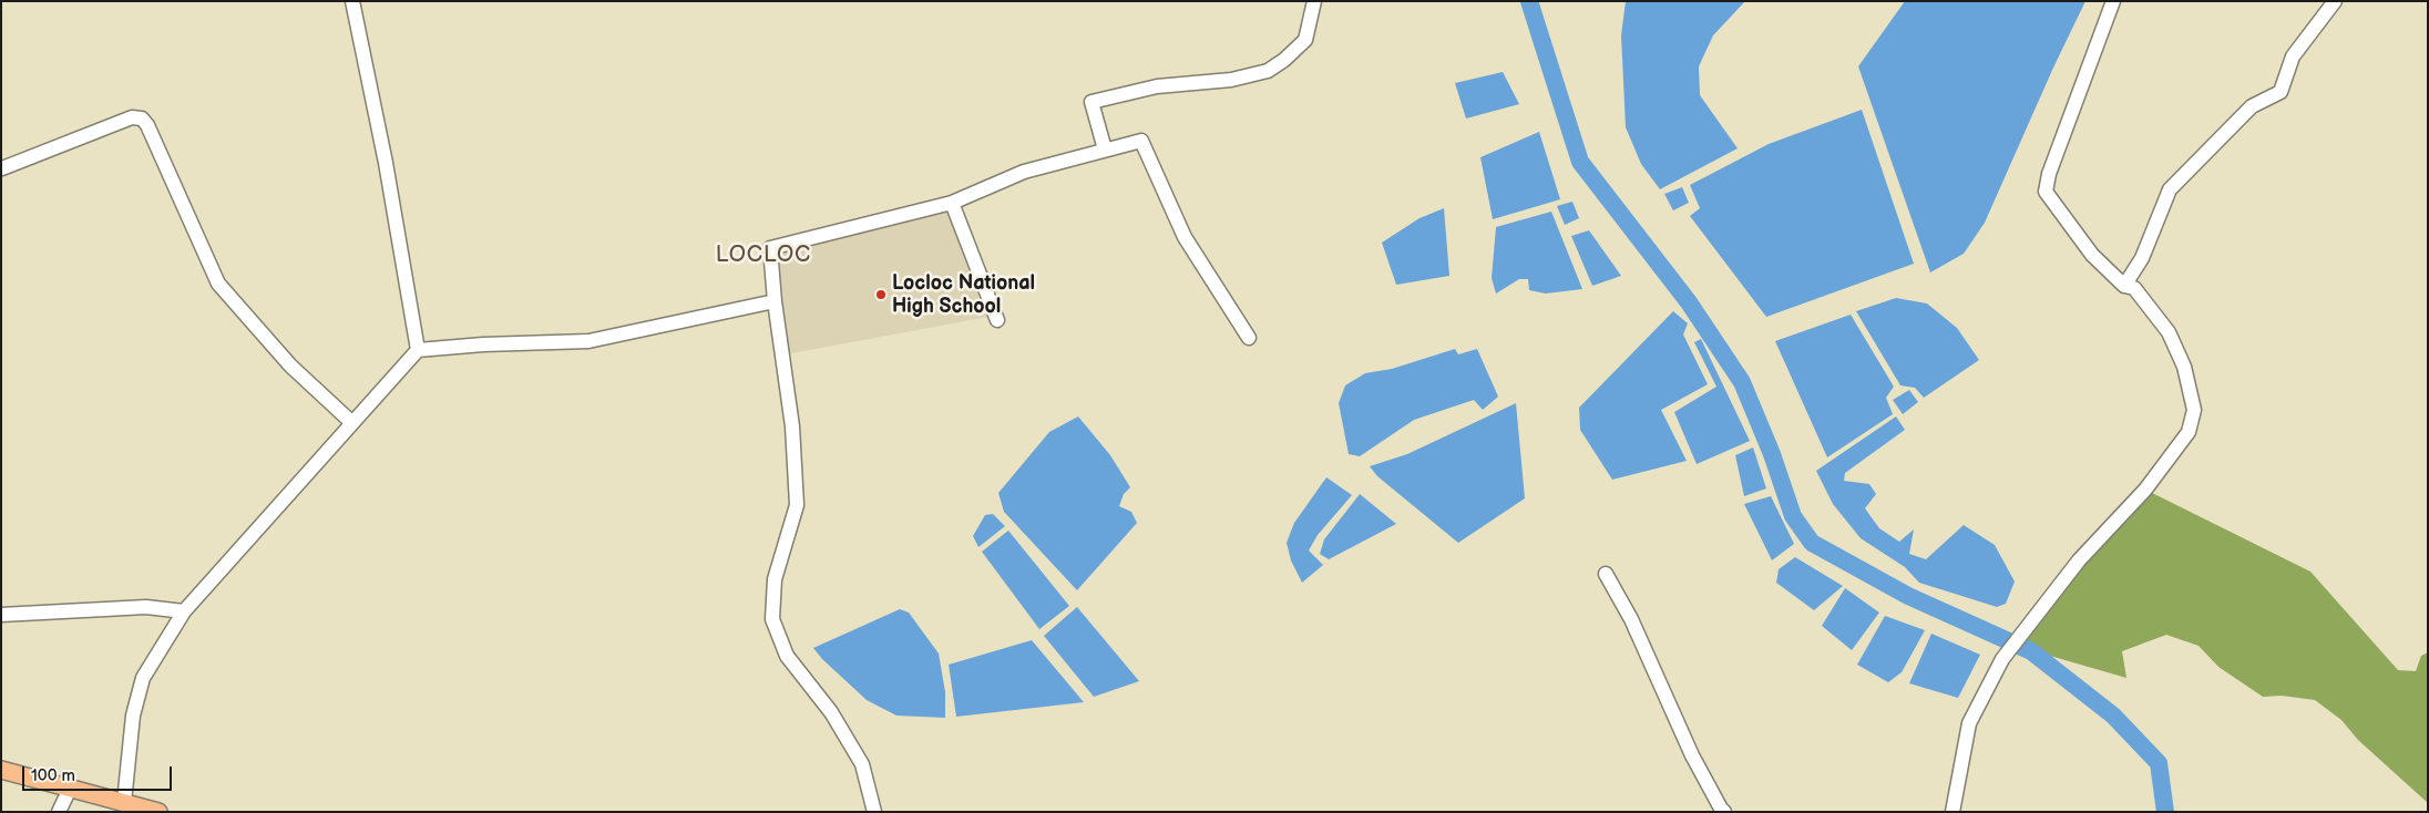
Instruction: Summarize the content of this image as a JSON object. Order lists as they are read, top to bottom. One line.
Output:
{"districts":["LOCLOC"],"places":["Locloc National High School"],"scale_bar":"100 m"}
